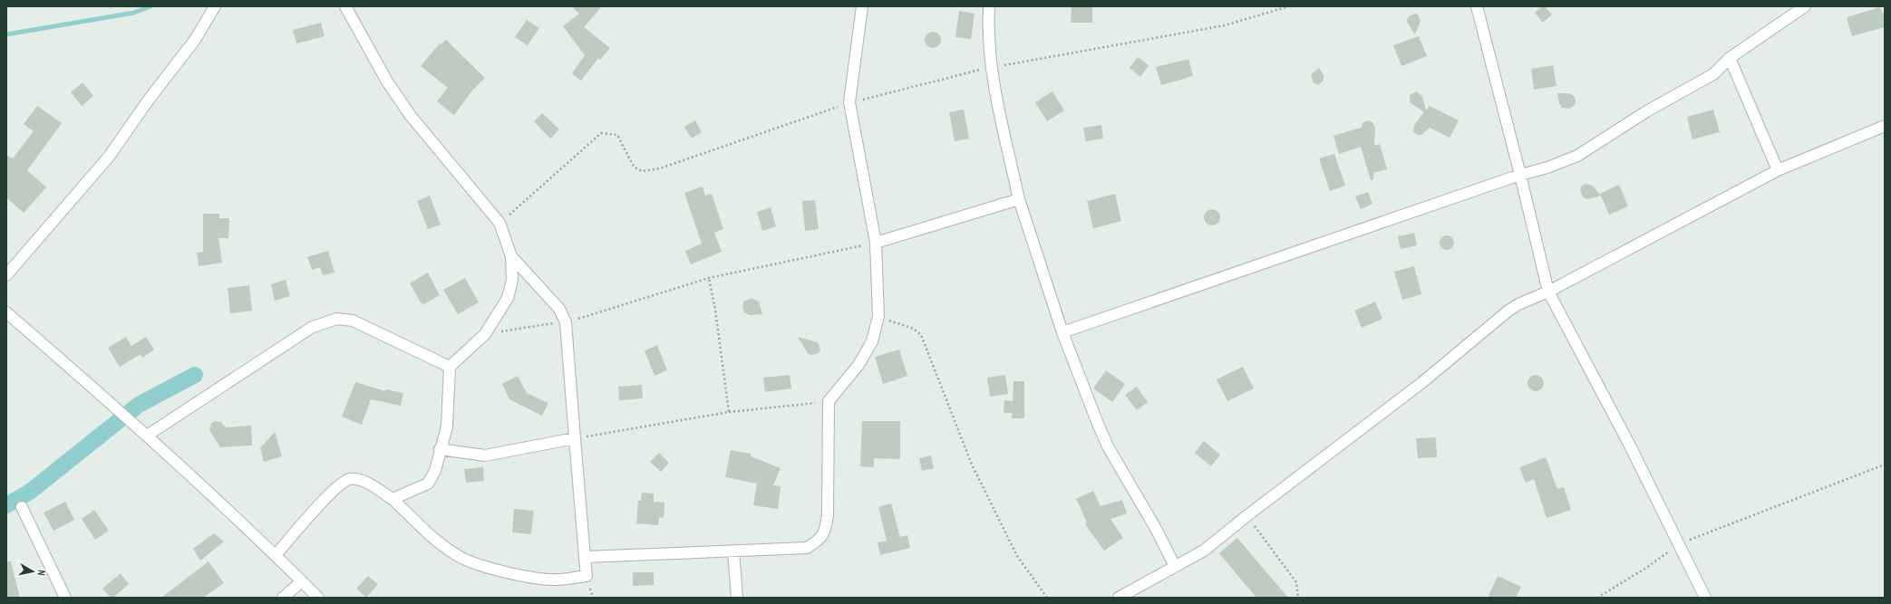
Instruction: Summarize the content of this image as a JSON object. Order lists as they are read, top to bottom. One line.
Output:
{"north":"right"}
